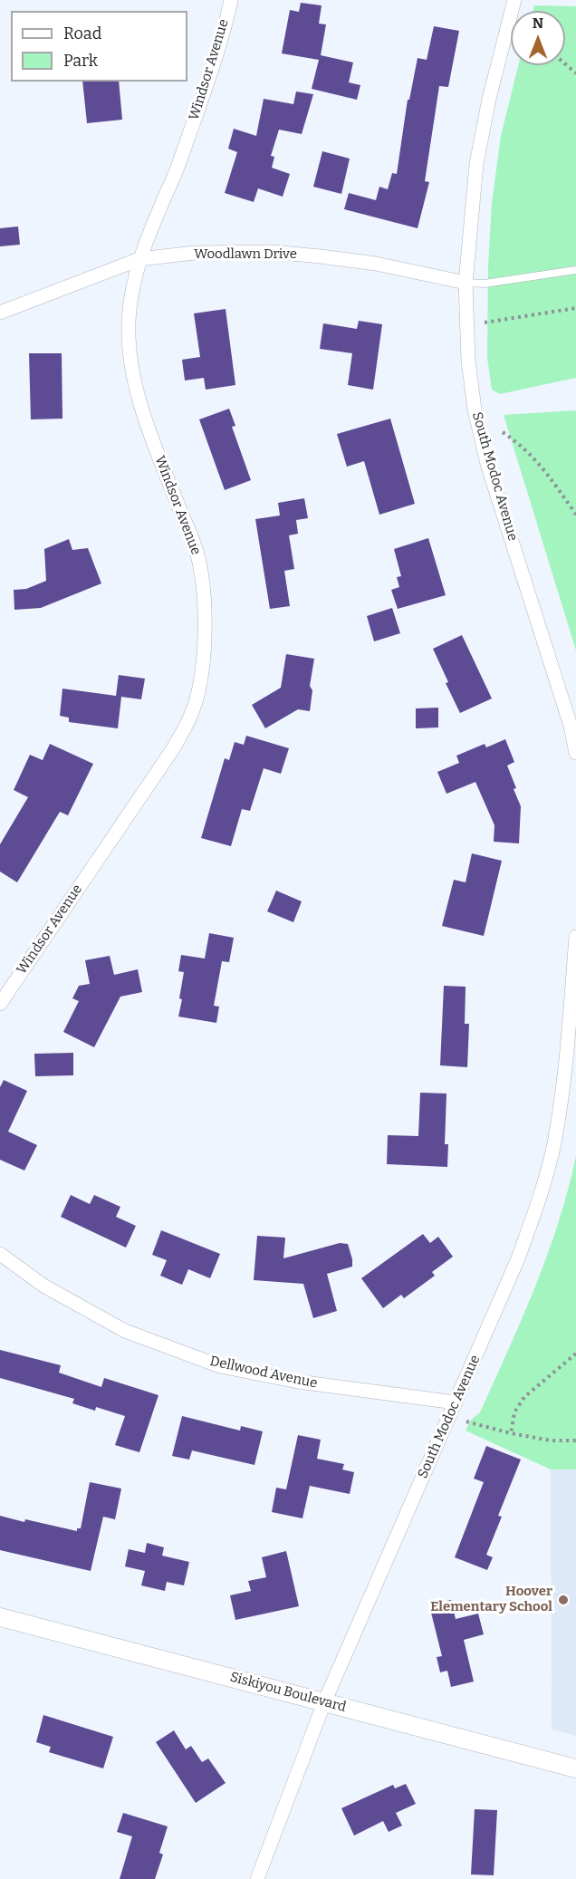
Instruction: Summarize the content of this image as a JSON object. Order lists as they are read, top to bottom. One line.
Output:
{"streets":{"street":["Windsor Avenue","Woodlawn Drive","South Modoc Avenue","Dellwood Avenue","Siskiyou Boulevard"]},"crossings":[["Windsor Avenue","Woodlawn Drive"],["Woodlawn Drive","South Modoc Avenue"],["South Modoc Avenue","Dellwood Avenue"],["South Modoc Avenue","Siskiyou Boulevard"]],"places":["Hoover Elementary School"],"legend":["Road","Park"],"north":"top"}
